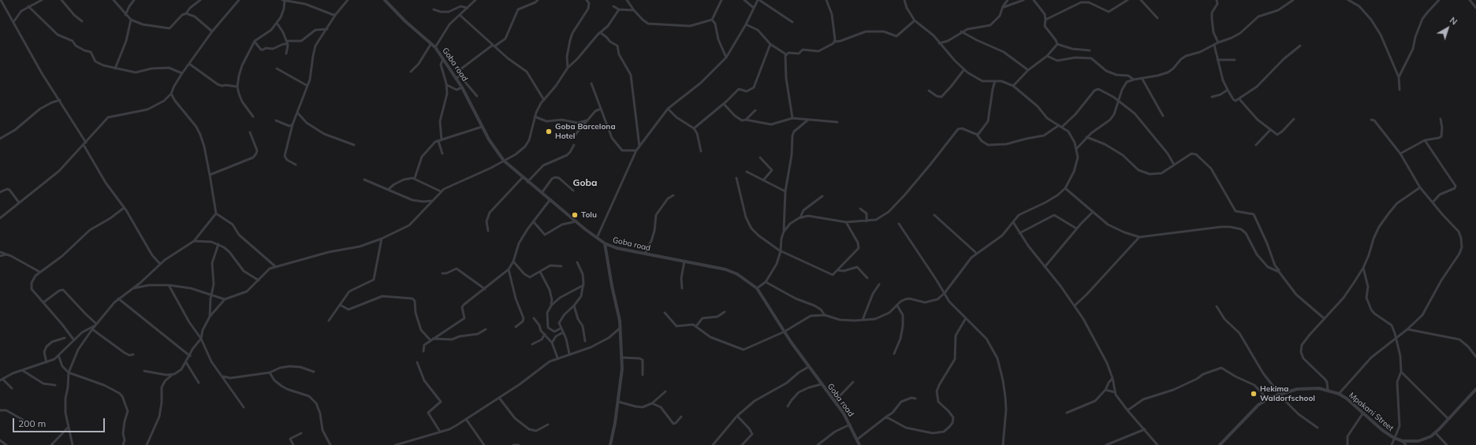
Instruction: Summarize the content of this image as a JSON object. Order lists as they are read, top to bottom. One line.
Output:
{"streets":{"street":["Goba road","Mpakani Street"]},"districts":["Goba"],"places":["Goba Barcelona Hotel","Tolu","Hekima Waldorfschool"],"scale_bar":"200 m","north":"top right"}
